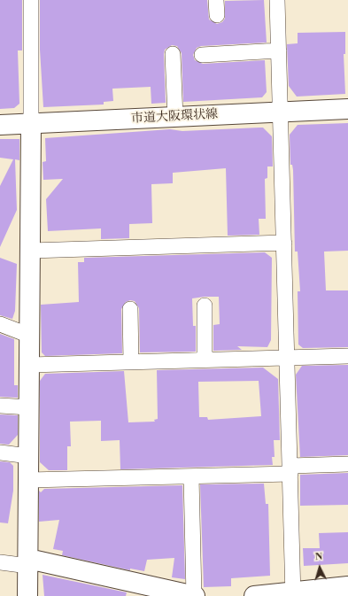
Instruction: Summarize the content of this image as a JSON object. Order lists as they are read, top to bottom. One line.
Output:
{"streets":{"street":["市道大阪環状線"]},"north":"top"}
